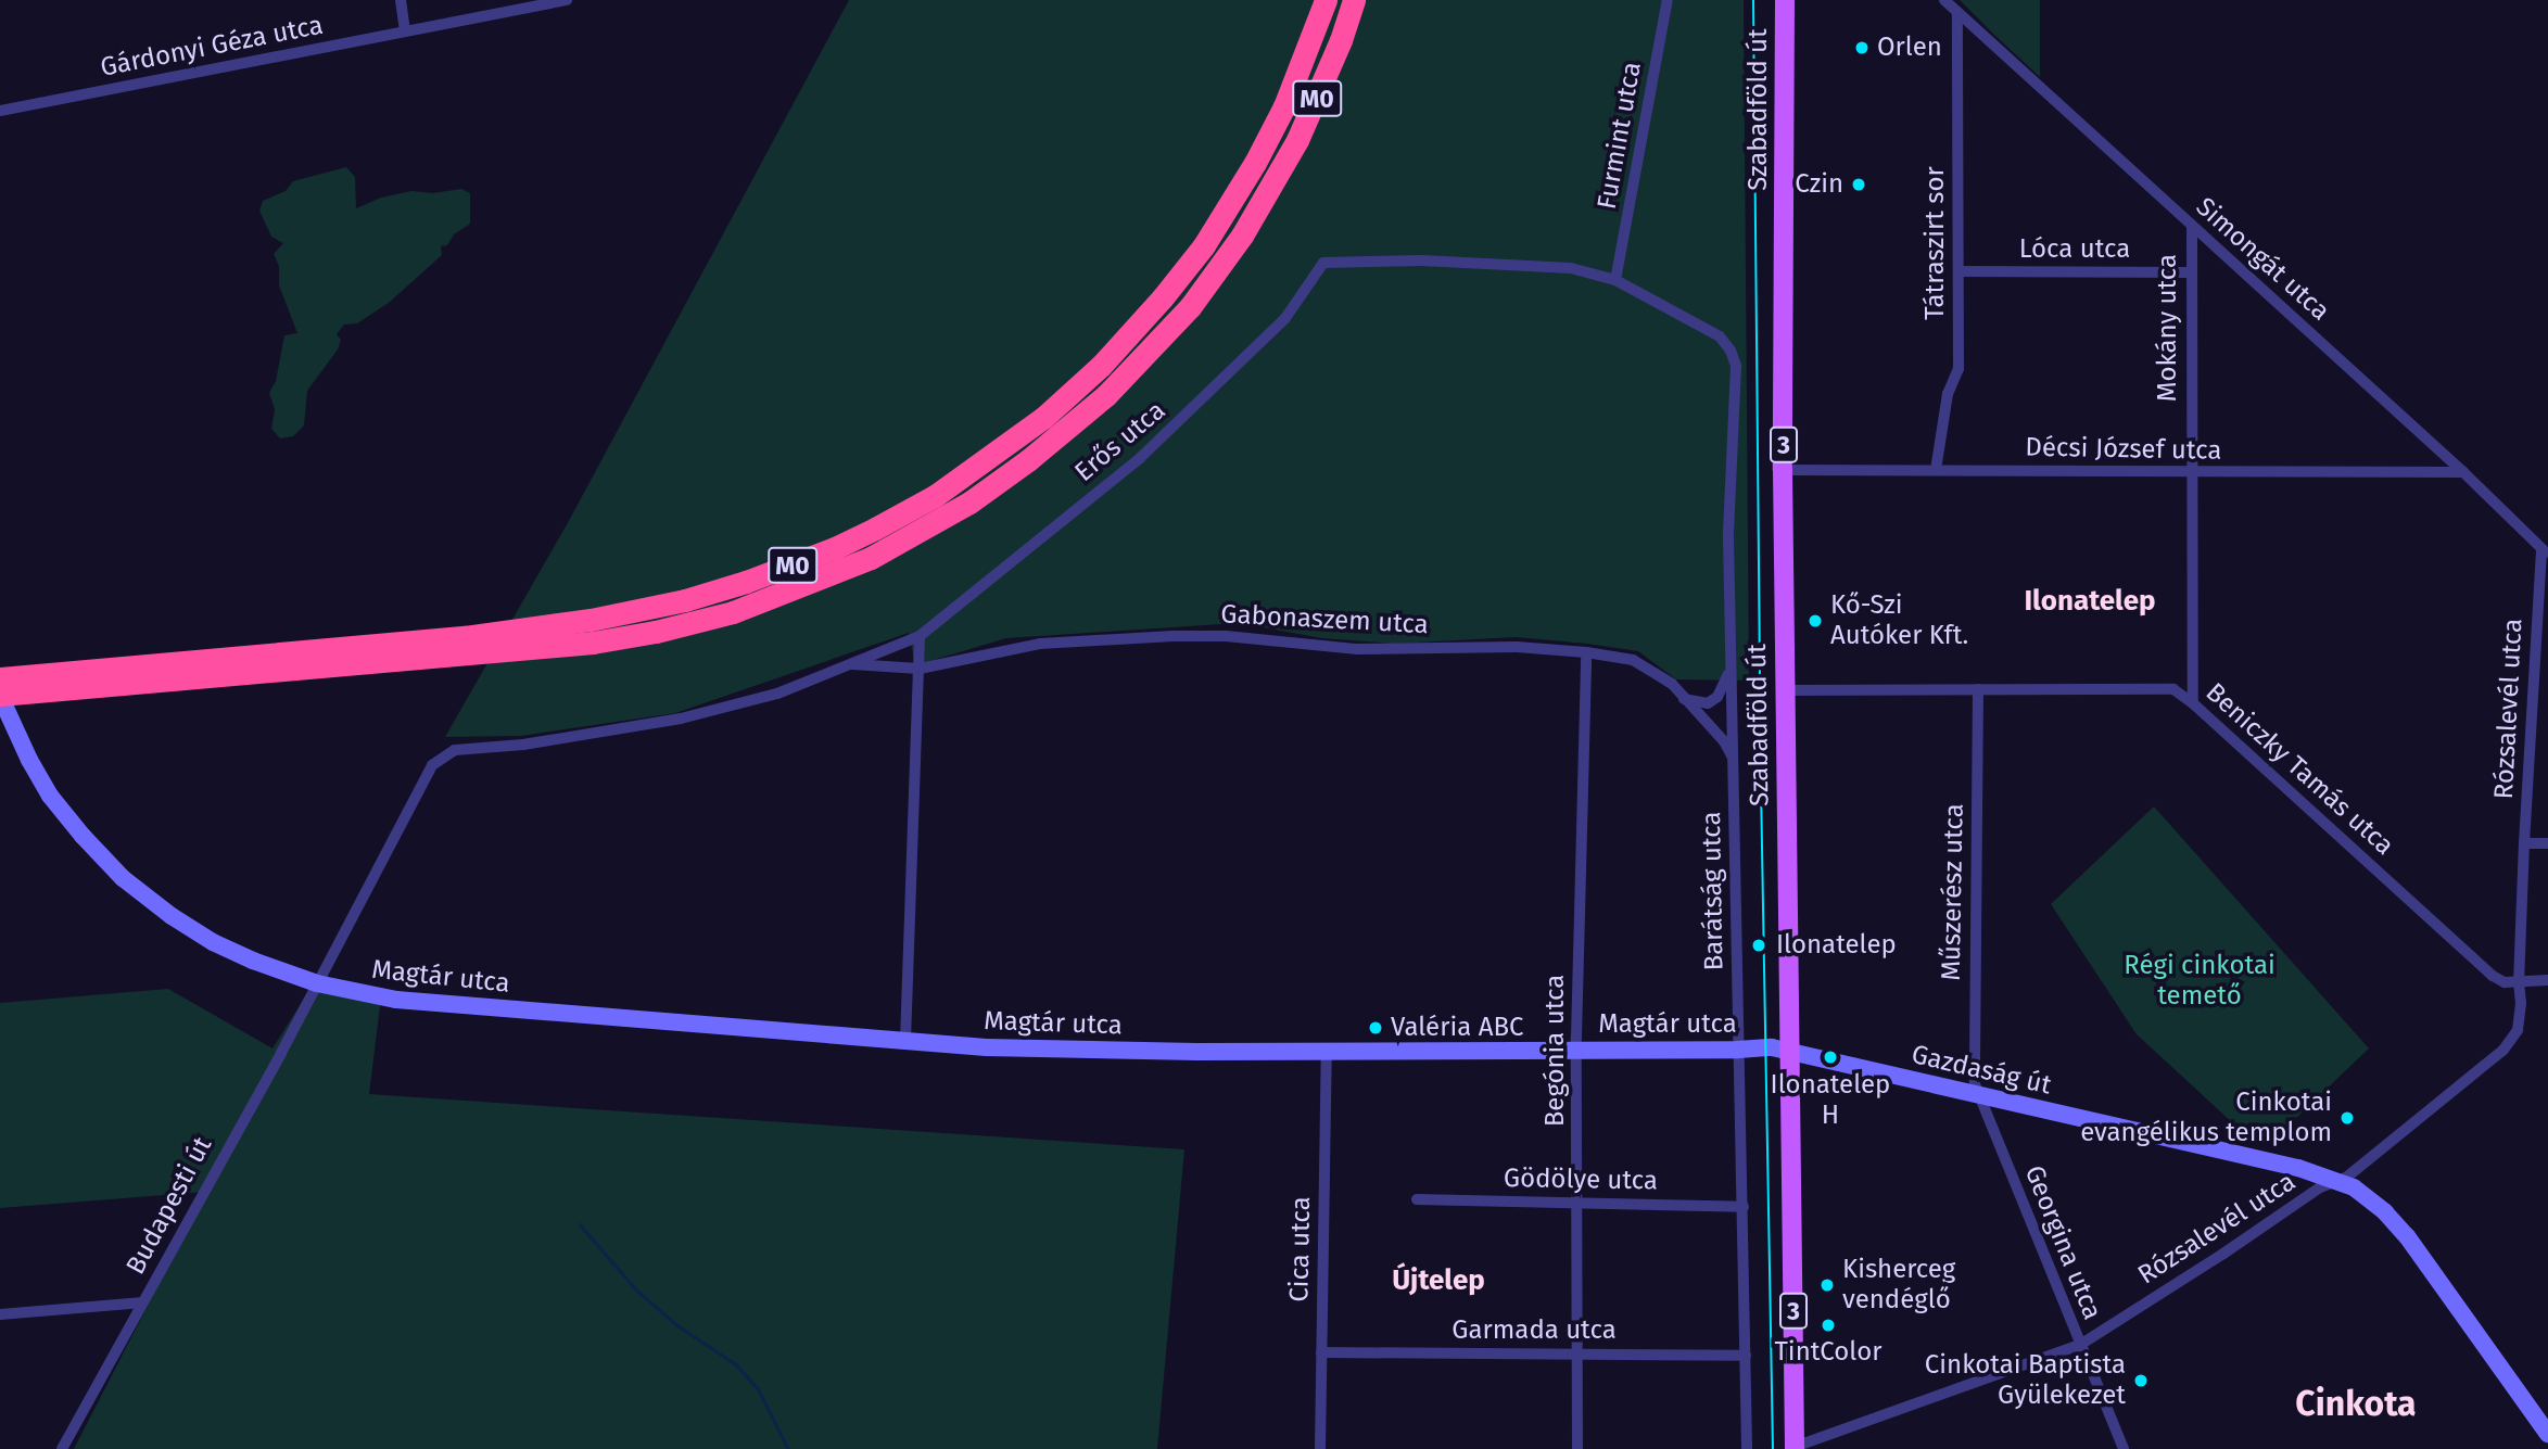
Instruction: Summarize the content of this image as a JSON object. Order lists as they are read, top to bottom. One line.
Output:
{"streets":{"highway":["M0"],"main road":["Szabadföld út","3"],"street":["Gárdonyi Géza utca","Furmint utca","Tátraszirt sor","Lóca utca","Simongát utca","Mokány utca","Erős utca","Décsi József utca","Gabonaszem utca","Rózsalevél utca","Beniczky Tamás utca","Barátság utca","Műszerész utca","Magtár utca","Begónia utca","Gazdaság út","Gödölye utca","Budapesti út","Georgina utca","Cica utca","Garmada utca"]},"crossings":[["M0","Magtár utca"],["Szabadföld út","Décsi József utca"],["Szabadföld út","Rózsalevél utca"],["Szabadföld út","Beniczky Tamás utca"],["Szabadföld út","Magtár utca"],["Szabadföld út","Gazdaság út"],["Furmint utca","Erős utca"],["Tátraszirt sor","Lóca utca"],["Tátraszirt sor","Simongát utca"],["Tátraszirt sor","Décsi József utca"],["Lóca utca","Mokány utca"],["Simongát utca","Mokány utca"],["Simongát utca","Décsi József utca"],["Simongát utca","Rózsalevél utca"],["Mokány utca","Décsi József utca"],["Mokány utca","Beniczky Tamás utca"],["Erős utca","Barátság utca"],["Erős utca","Budapesti út"],["Gabonaszem utca","Barátság utca"],["Gabonaszem utca","Begónia utca"],["Gabonaszem utca","Budapesti út"],["Rózsalevél utca","Beniczky Tamás utca"],["Rózsalevél utca","Gazdaság út"],["Rózsalevél utca","Georgina utca"],["Beniczky Tamás utca","Műszerész utca"],["Barátság utca","Magtár utca"],["Barátság utca","Gödölye utca"],["Barátság utca","Garmada utca"],["Műszerész utca","Gazdaság út"],["Műszerész utca","Georgina utca"],["Magtár utca","Begónia utca"],["Magtár utca","Gazdaság út"],["Magtár utca","Budapesti út"],["Magtár utca","Cica utca"],["Begónia utca","Gödölye utca"],["Begónia utca","Garmada utca"],["Gazdaság út","Georgina utca"],["Cica utca","Garmada utca"]],"districts":["Ilonatelep","Újtelep","Cinkota"],"parks":["Régi cinkotai temető"],"places":["Orlen","Czin","Kő-Szi Autóker Kft.","Ilonatelep","Valéria ABC","Ilonatelep H","Cinkotai evangélikus templom","Kisherceg vendéglő","TintColor","Cinkotai Baptista Gyülekezet"]}
